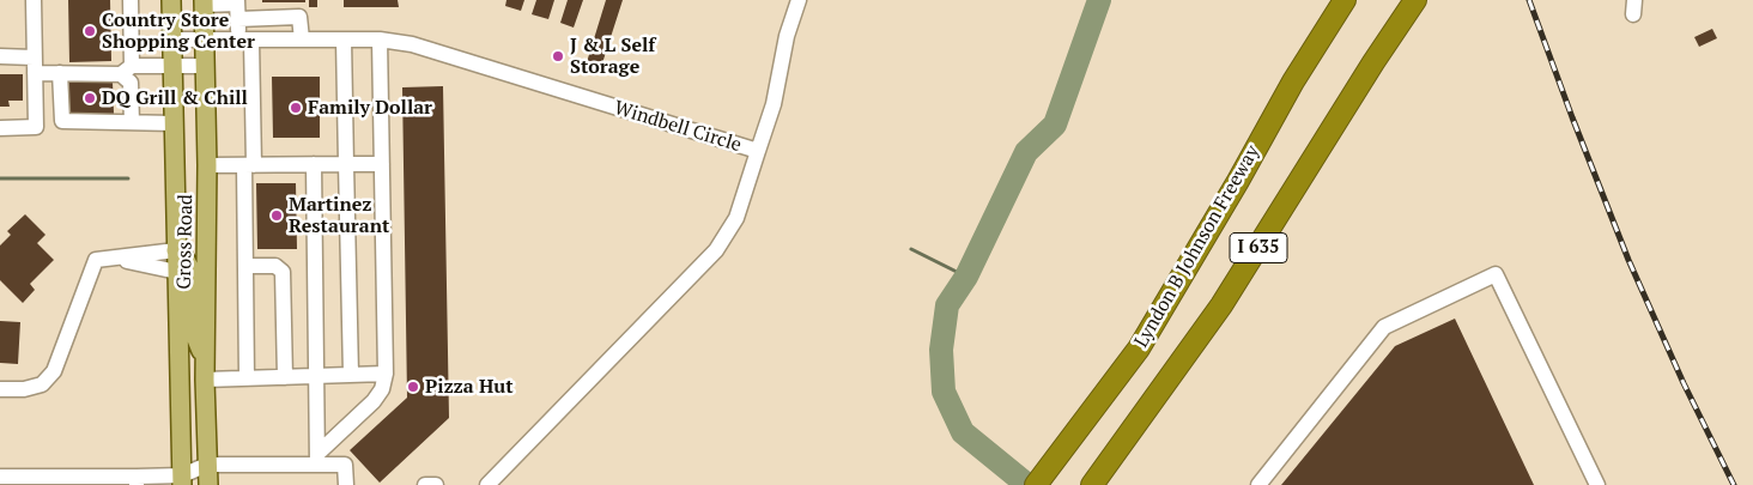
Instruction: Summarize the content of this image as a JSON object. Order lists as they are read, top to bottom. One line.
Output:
{"streets":{"highway":["Lyndon B Johnson Freeway","I 635"],"main road":["Gross Road"],"street":["Windbell Circle"]},"crossings":[["Windbell Circle","Gross Road"]],"places":["Country Store Shopping Center","J & L Self Storage","DQ Grill & Chill","Family Dollar","Martinez Restaurant","Pizza Hut"]}
